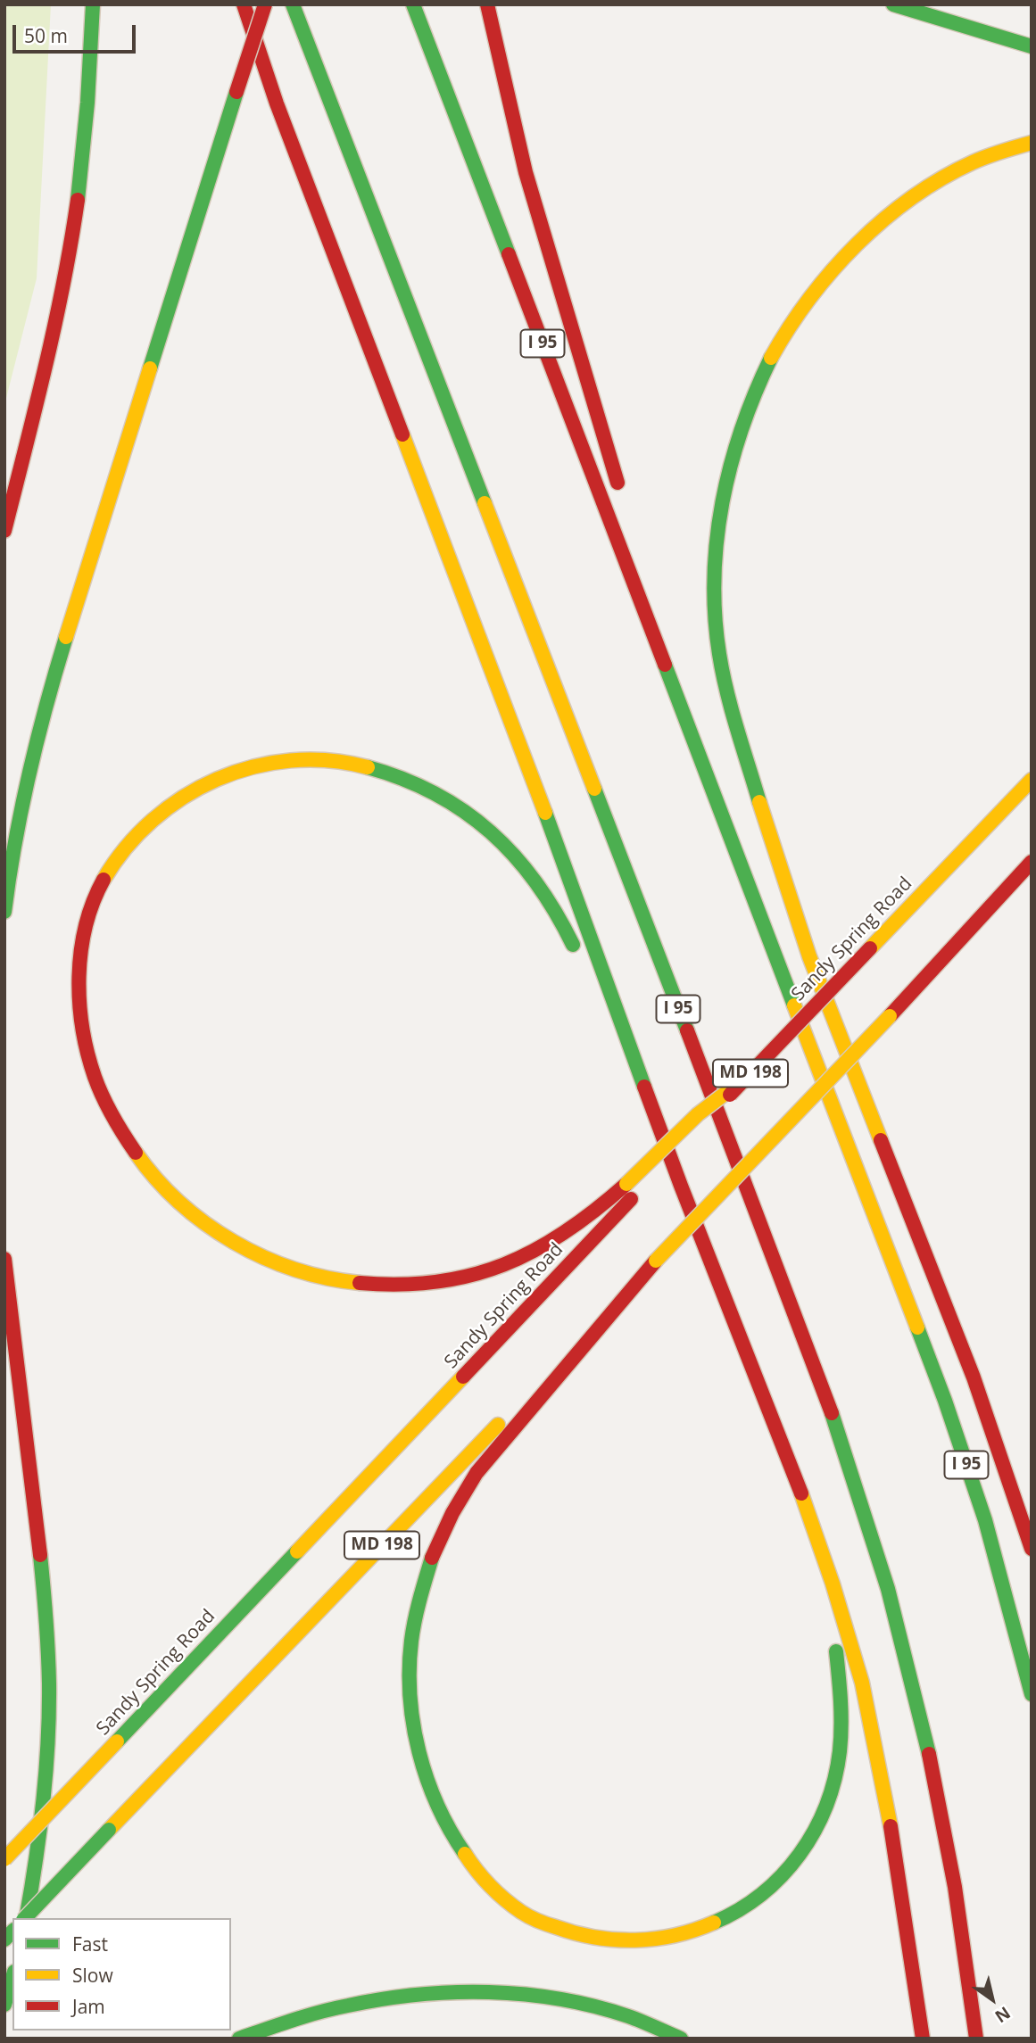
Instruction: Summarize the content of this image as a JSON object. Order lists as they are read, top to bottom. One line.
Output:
{"streets":{"main road":["I 95","Sandy Spring Road","MD 198"]},"legend":["Fast","Slow","Jam"],"scale_bar":"50 m","north":"bottom right"}
